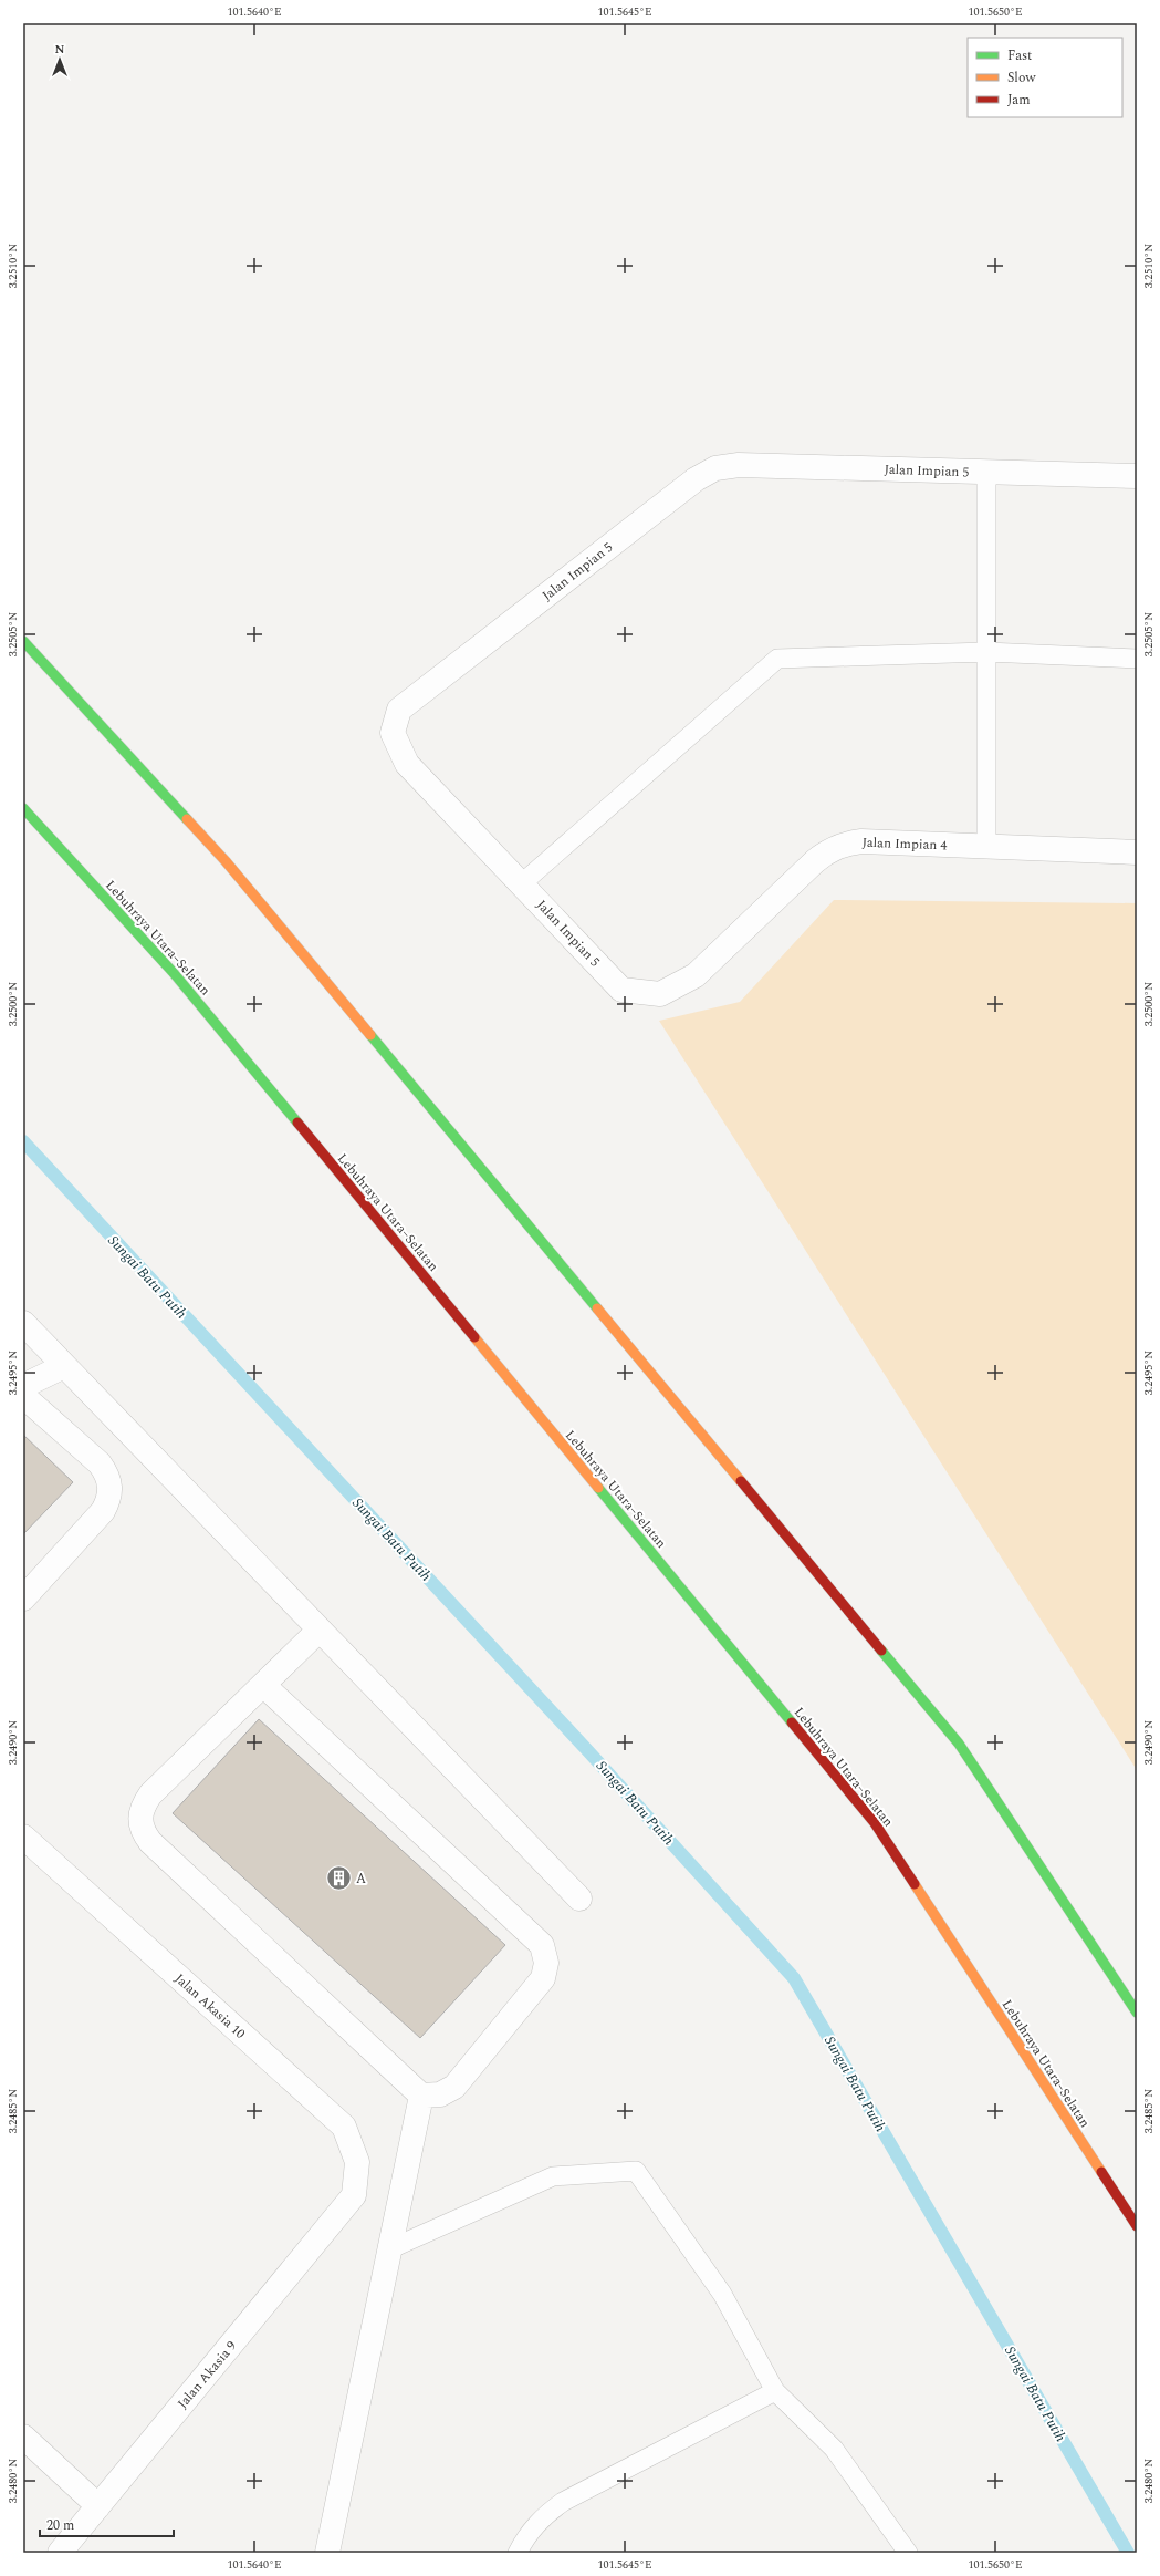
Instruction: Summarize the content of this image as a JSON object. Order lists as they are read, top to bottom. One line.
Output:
{"streets":{"highway":["Lebuhraya Utara–Selatan"],"street":["Jalan Impian 5","Jalan Impian 4","Jalan Akasia 10","Jalan Akasia 9"]},"crossings":[["Jalan Impian 5","Jalan Impian 4"],["Jalan Akasia 10","Jalan Akasia 9"]],"water":["Sungai Batu Putih"],"places":{"building":["A"]},"legend":["Fast","Slow","Jam"],"scale_bar":"20 m","north":"top","coordinates":["101.5640°E","101.5645°E","101.5650°E","3.2510°N","3.2505°N","3.2500°N","3.2495°N","3.2490°N","3.2485°N","3.2480°N"]}
